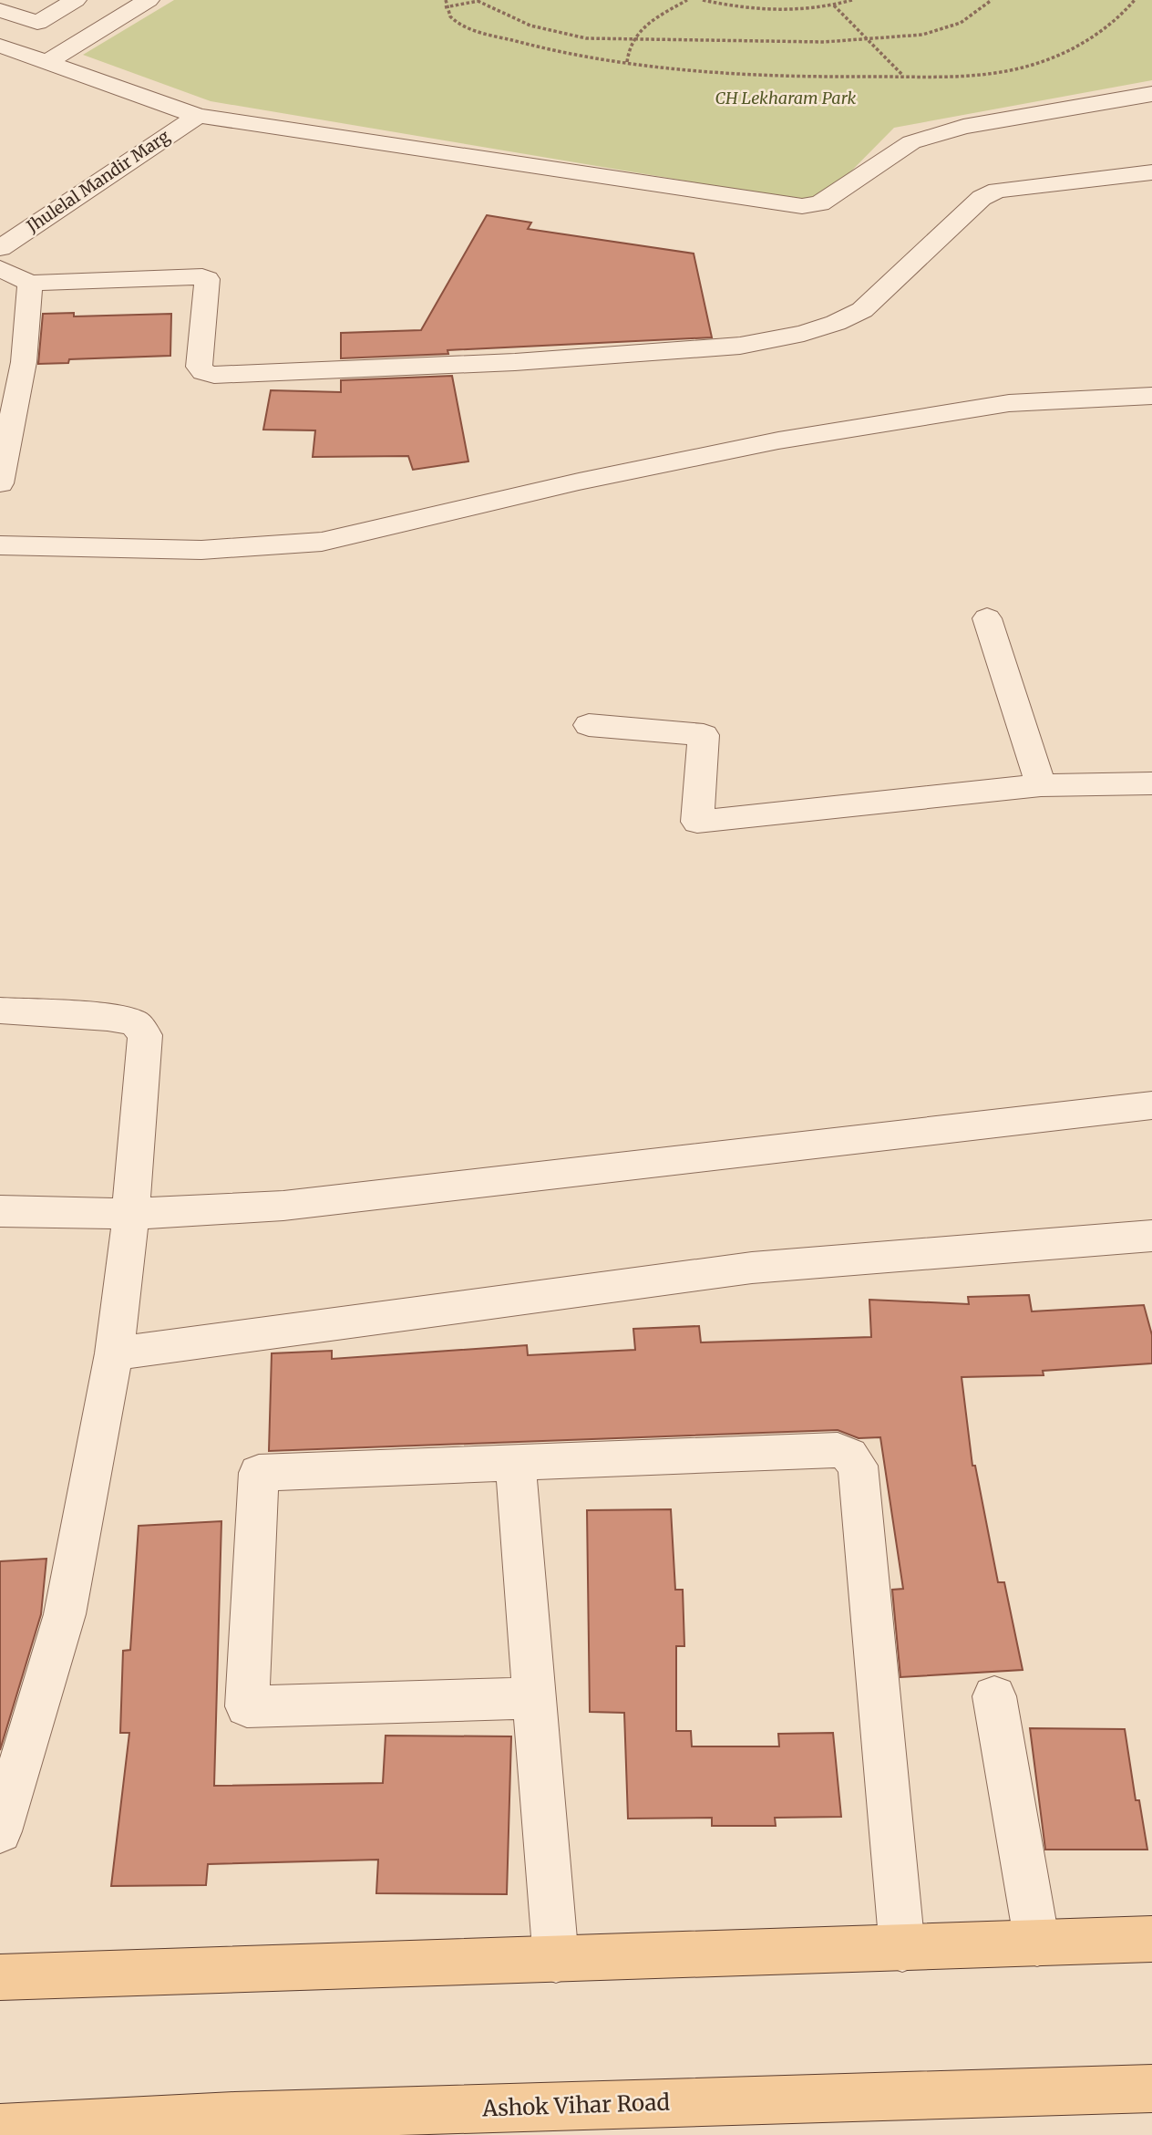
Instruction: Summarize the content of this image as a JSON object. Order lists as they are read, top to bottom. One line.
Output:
{"streets":{"main road":["Ashok Vihar Road"],"street":["Jhulelal Mandir Marg"]},"parks":["CH Lekharam Park"]}
